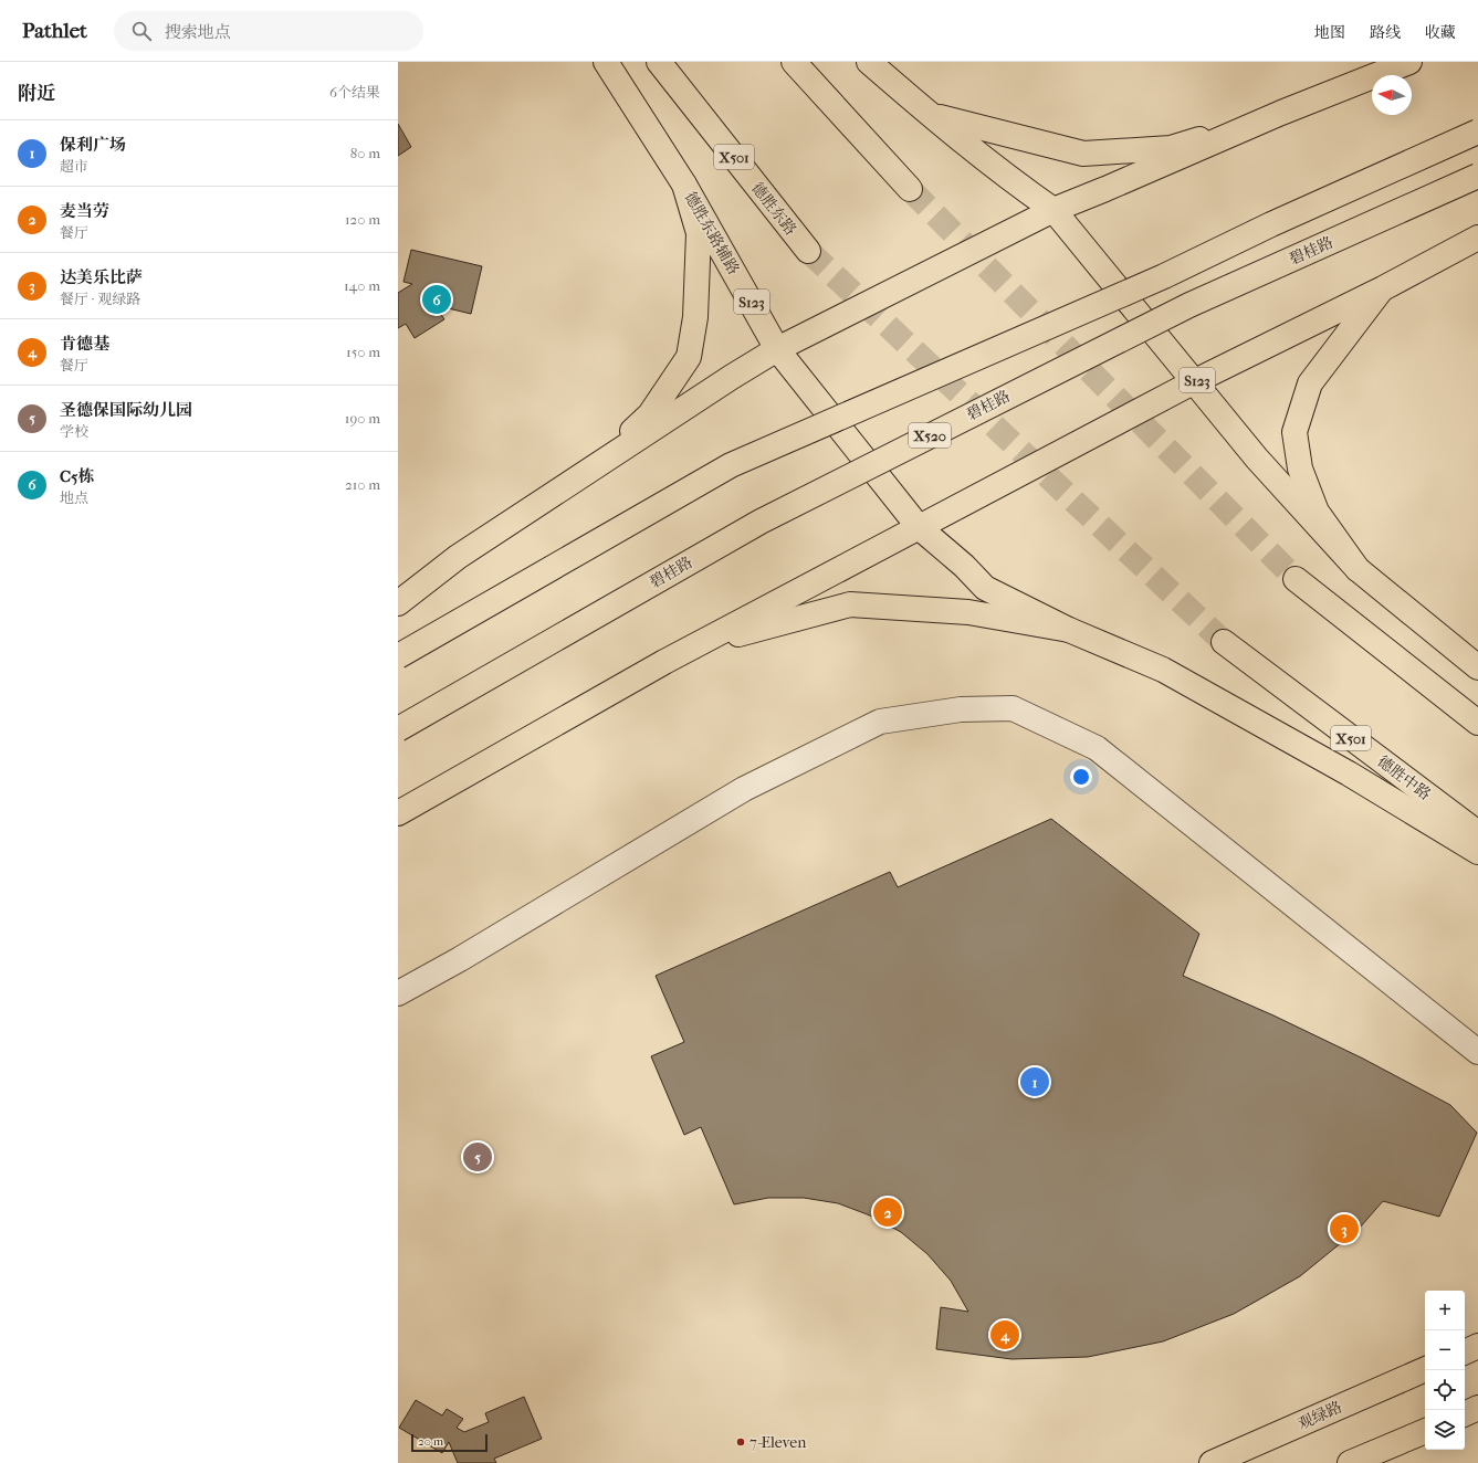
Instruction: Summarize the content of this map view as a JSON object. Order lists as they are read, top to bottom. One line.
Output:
{"streets":{"main road":["X501","德胜东路","德胜东路辅路","碧桂路","S123","X520","德胜中路","观绿路"]},"crossings":[["德胜东路辅路","S123"]],"places":["7-Eleven"],"scale_bar":"20 m","north":"left","page":{"header":"Pathlet","search":"搜索地点","nav":["地图","路线","收藏"],"heading":["附近","6个结果"],"list":[{"mark":"1","name":"保利广场","note":"超市","value":"80 m"},{"mark":"2","name":"麦当劳","note":"餐厅","value":"120 m"},{"mark":"3","name":"达美乐比萨","note":"餐厅 · 观绿路","value":"140 m"},{"mark":"4","name":"肯德基","note":"餐厅","value":"150 m"},{"mark":"5","name":"圣德保国际幼儿园","note":"学校","value":"190 m"},{"mark":"6","name":"C5栋","note":"地点","value":"210 m"}],"pins":["6","1","5","2","3","4"],"map_buttons":["+","−"],"scale":"20 m"}}
